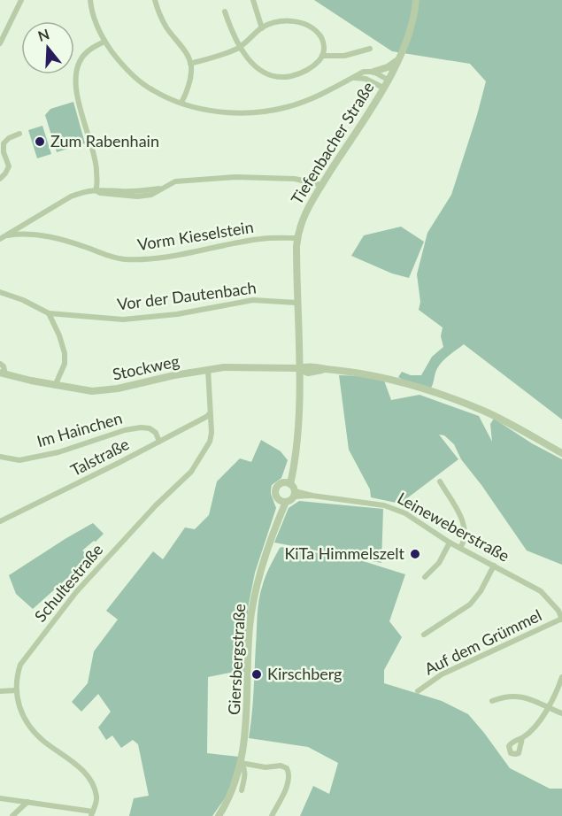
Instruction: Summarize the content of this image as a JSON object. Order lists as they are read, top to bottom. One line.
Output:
{"streets":{"street":["Tiefenbacher Straße","Vorm Kieselstein","Vor der Dautenbach","Stockweg","Im Hainchen","Talstraße","Leineweberstraße","Schultestraße","Auf dem Grümmel","Giersbergstraße"]},"crossings":[["Tiefenbacher Straße","Vorm Kieselstein"],["Tiefenbacher Straße","Vor der Dautenbach"],["Tiefenbacher Straße","Stockweg"],["Stockweg","Schultestraße"],["Im Hainchen","Talstraße"],["Talstraße","Schultestraße"],["Leineweberstraße","Auf dem Grümmel"],["Leineweberstraße","Giersbergstraße"]],"places":["Zum Rabenhain","KiTa Himmelszelt","Kirschberg"],"north":"top"}
